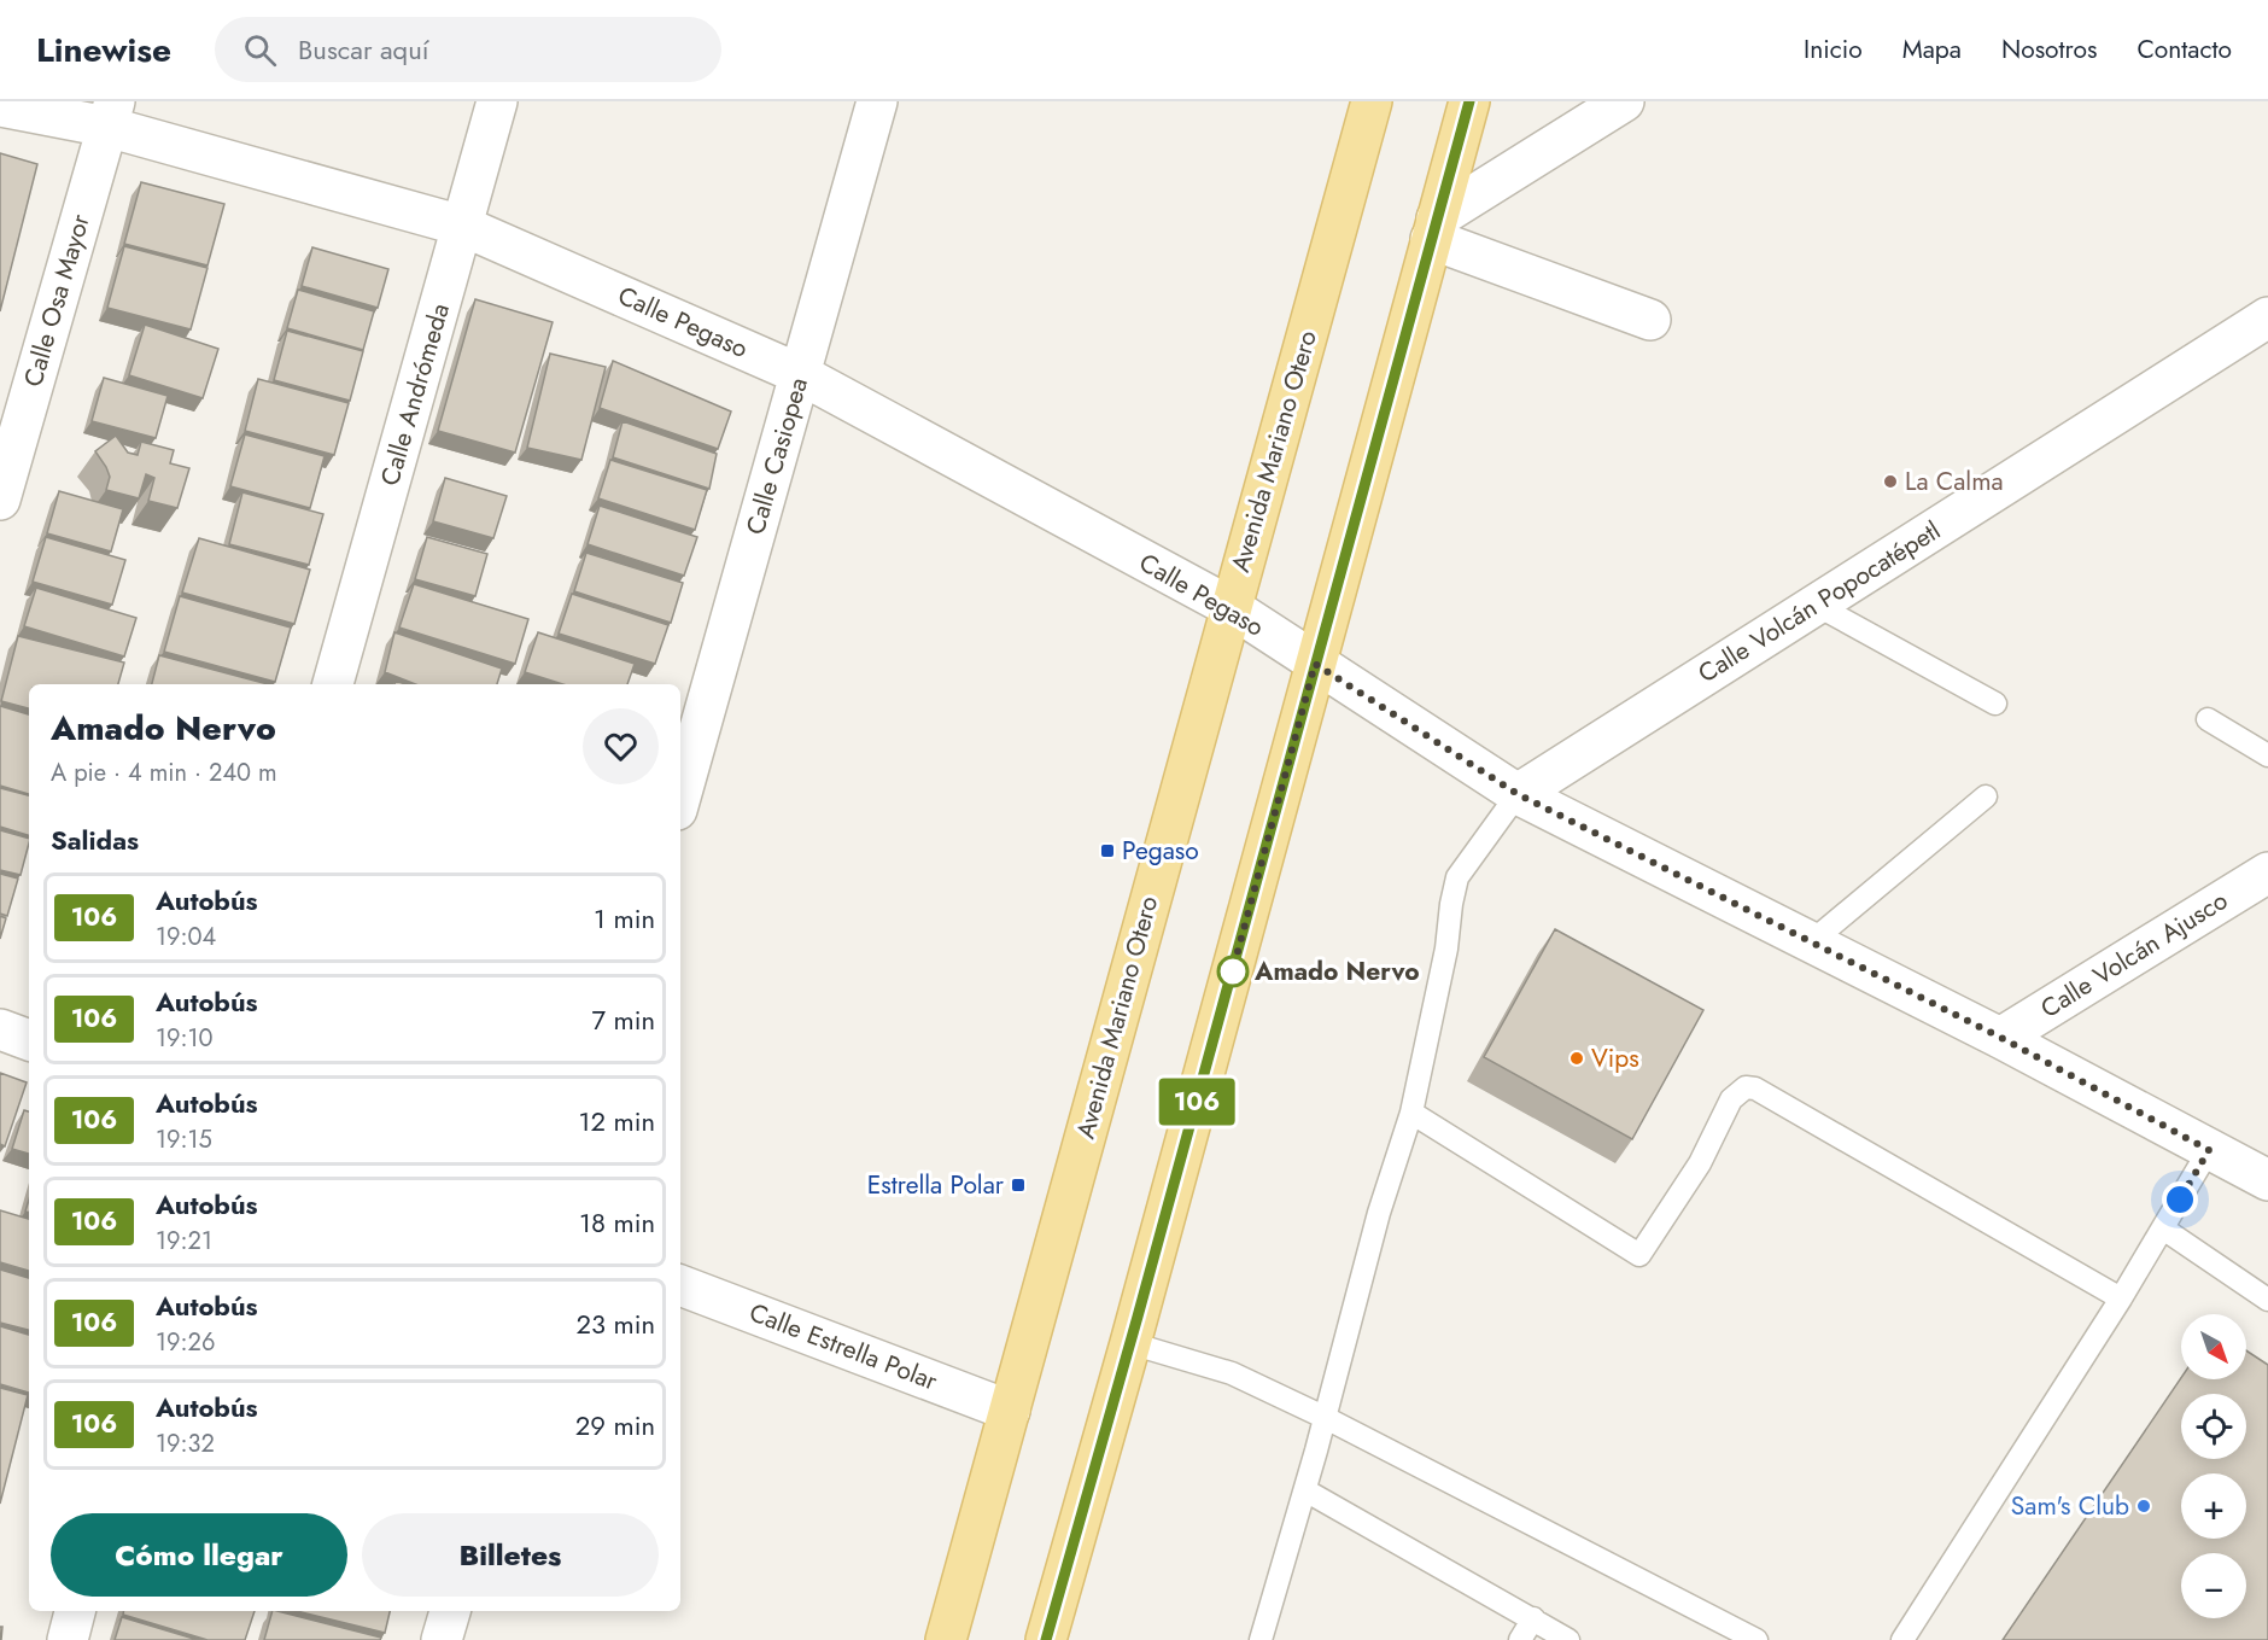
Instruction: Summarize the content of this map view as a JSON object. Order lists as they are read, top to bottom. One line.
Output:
{"streets":{"main road":["Avenida Mariano Otero"],"street":["Calle Osa Mayor","Calle Pegaso","Calle Andrómeda","Calle Casiopea","Calle Volcán Popocatépetl","Calle Volcán Ajusco","Calle Estrella Polar"]},"crossings":[["Calle Osa Mayor","Calle Pegaso"],["Calle Pegaso","Calle Andrómeda"],["Calle Pegaso","Avenida Mariano Otero"],["Calle Pegaso","Calle Casiopea"],["Calle Pegaso","Calle Volcán Popocatépetl"],["Calle Pegaso","Calle Volcán Ajusco"],["Avenida Mariano Otero","Calle Estrella Polar"]],"places":{"other":["La Calma","Amado Nervo","Vips","Sam's Club"],"transit":["Pegaso","Estrella Polar"]},"lines":["bus line 106"],"north":"bottom right","page":{"header":"Linewise","search":"Buscar aquí","nav":["Inicio","Mapa","Nosotros","Contacto"],"on_map":"106","heading":[["Amado Nervo","A pie · 4 min · 240 m"],"Salidas"],"list":[{"mark":"106","name":"Autobús","note":"19:04","value":"1 min"},{"mark":"106","name":"Autobús","note":"19:10","value":"7 min"},{"mark":"106","name":"Autobús","note":"19:15","value":"12 min"},{"mark":"106","name":"Autobús","note":"19:21","value":"18 min"},{"mark":"106","name":"Autobús","note":"19:26","value":"23 min"},{"mark":"106","name":"Autobús","note":"19:32","value":"29 min"}],"map_buttons":["+","−"],"buttons":["Cómo llegar","Billetes"]}}
